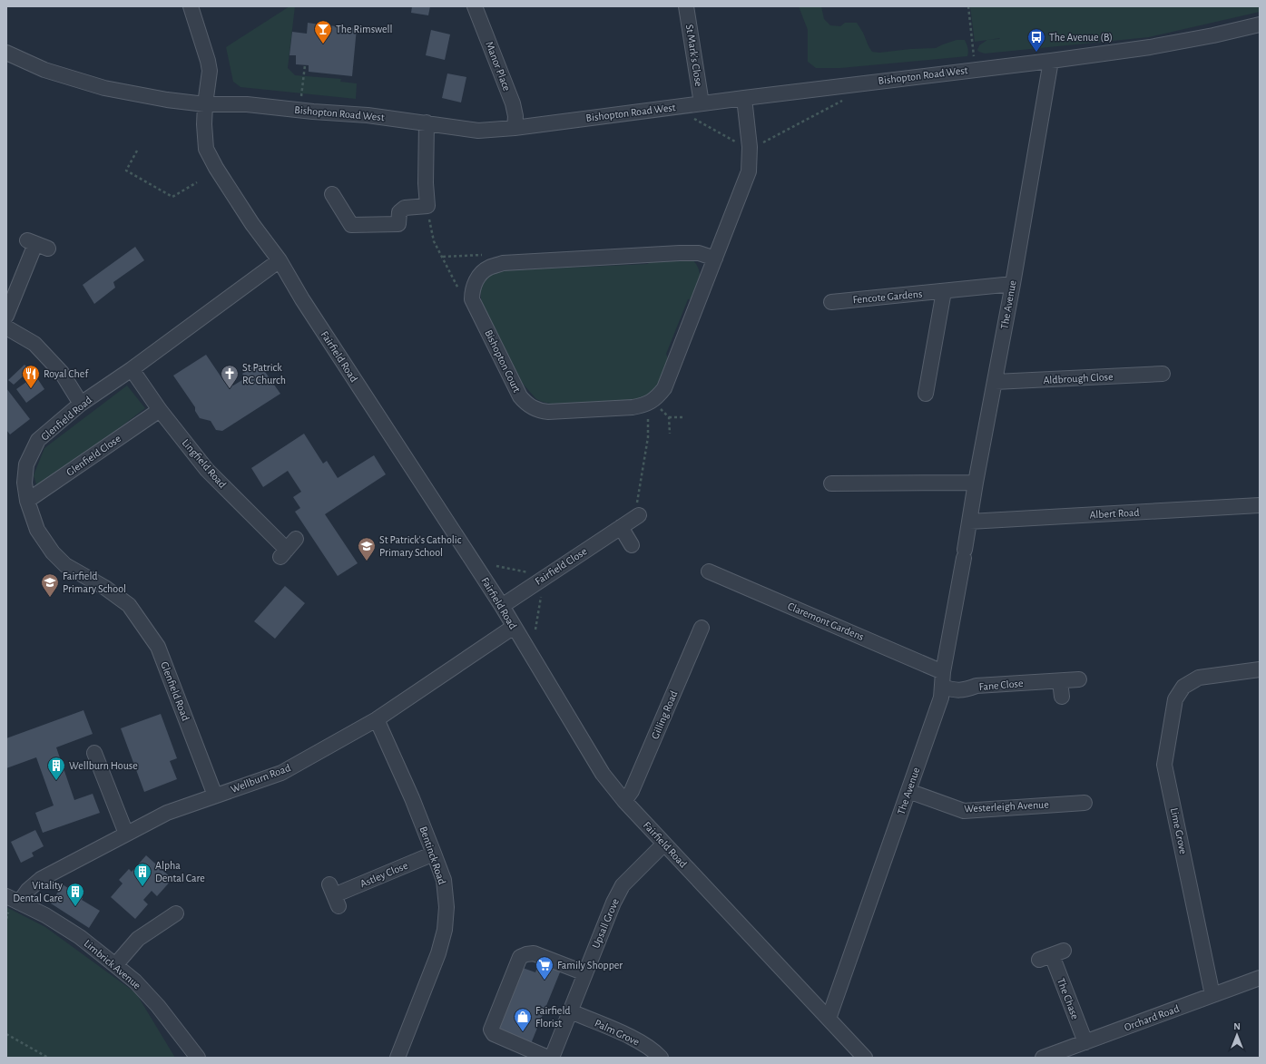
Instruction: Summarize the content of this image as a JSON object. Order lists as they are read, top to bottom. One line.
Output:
{"streets":{"street":["St Mark's Close","Manor Place","Bishopton Road West","Fencote Gardens","The Avenue","Fairfield Road","Bishopton Court","Aldbrough Close","Glenfield Road","Glenfield Close","Lingfield Road","Albert Road","Fairfield Close","Claremont Gardens","Fane Close","Gilling Road","Wellburn Road","Westerleigh Avenue","Lime Grove","Bentinck Road","Astley Close","Upsall Grove","Limbrick Avenue","The Chase","Orchard Road","Palm Grove"]},"crossings":[["St Mark's Close","Bishopton Road West"],["Manor Place","Bishopton Road West"],["Bishopton Road West","The Avenue"],["Bishopton Road West","Fairfield Road"],["Bishopton Road West","Bishopton Court"],["Fencote Gardens","The Avenue"],["The Avenue","Fairfield Road"],["The Avenue","Aldbrough Close"],["The Avenue","Albert Road"],["The Avenue","Claremont Gardens"],["The Avenue","Fane Close"],["The Avenue","Westerleigh Avenue"],["Fairfield Road","Glenfield Road"],["Fairfield Road","Fairfield Close"],["Fairfield Road","Gilling Road"],["Fairfield Road","Wellburn Road"],["Fairfield Road","Upsall Grove"],["Glenfield Road","Glenfield Close"],["Glenfield Road","Lingfield Road"],["Glenfield Road","Wellburn Road"],["Glenfield Close","Lingfield Road"],["Wellburn Road","Bentinck Road"],["Wellburn Road","Limbrick Avenue"],["Lime Grove","Orchard Road"],["Bentinck Road","Astley Close"],["Upsall Grove","Palm Grove"],["The Chase","Orchard Road"]],"places":{"bar":["The Rimswell"],"bus stop":["The Avenue (B)"],"restaurant":["Royal Chef"],"church":["St Patrick RC Church"],"school or university":["St Patrick's Catholic Primary School","Fairfield Primary School"],"building":["Wellburn House","Alpha Dental Care","Vitality Dental Care"],"supermarket":["Family Shopper"],"shop":["Fairfield Florist"]},"north":"top"}
